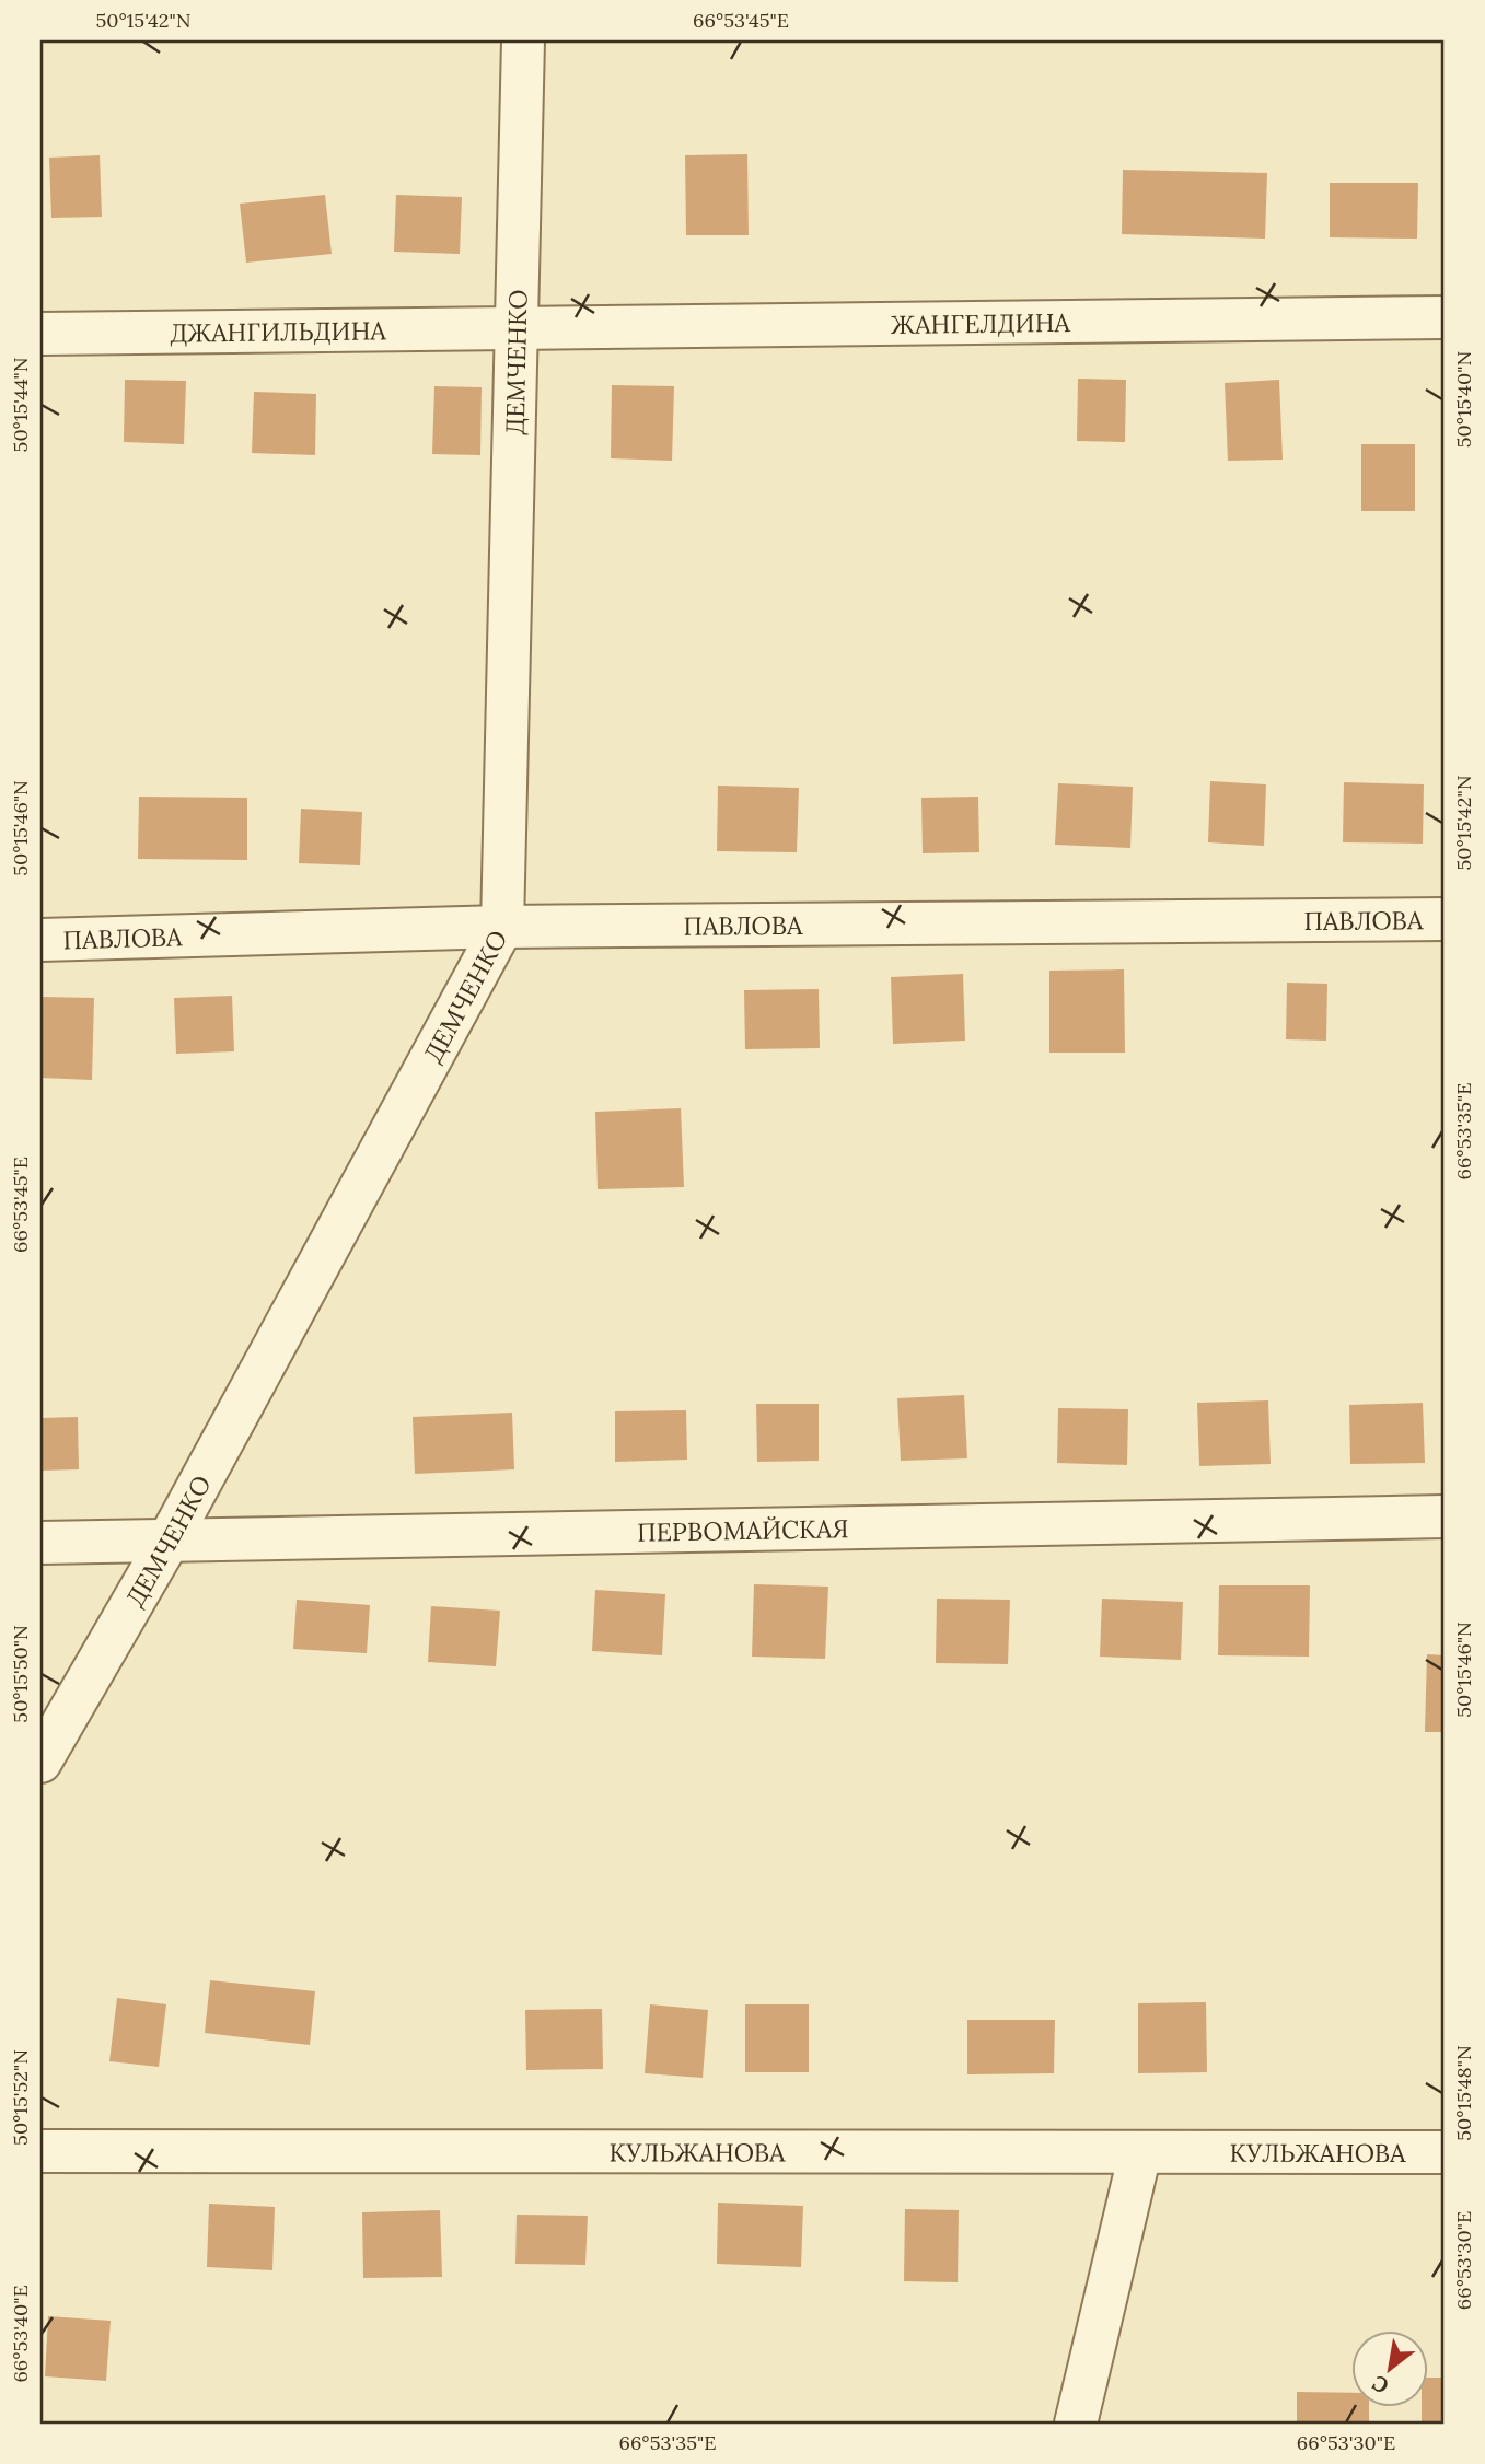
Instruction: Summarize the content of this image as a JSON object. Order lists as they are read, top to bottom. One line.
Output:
{"streets":{"street":["ЖАНГЕЛДИНА","ДЖАНГИЛЬДИНА","ДЕМЧЕНКО","ПАВЛОВА","ПЕРВОМАЙСКАЯ","КУЛЬЖАНОВА"]},"crossings":[["ЖАНГЕЛДИНА","ДЖАНГИЛЬДИНА"],["ЖАНГЕЛДИНА","ДЕМЧЕНКО"],["ДЖАНГИЛЬДИНА","ДЕМЧЕНКО"],["ДЕМЧЕНКО","ПАВЛОВА"],["ДЕМЧЕНКО","ПЕРВОМАЙСКАЯ"]],"north":"bottom left","coordinates":["50°15'42\"N","66°53'45\"E","50°15'40\"N","50°15'44\"N","50°15'46\"N","66°53'35\"E","50°15'50\"N","50°15'48\"N","50°15'52\"N","66°53'30\"E","66°53'40\"E"]}
